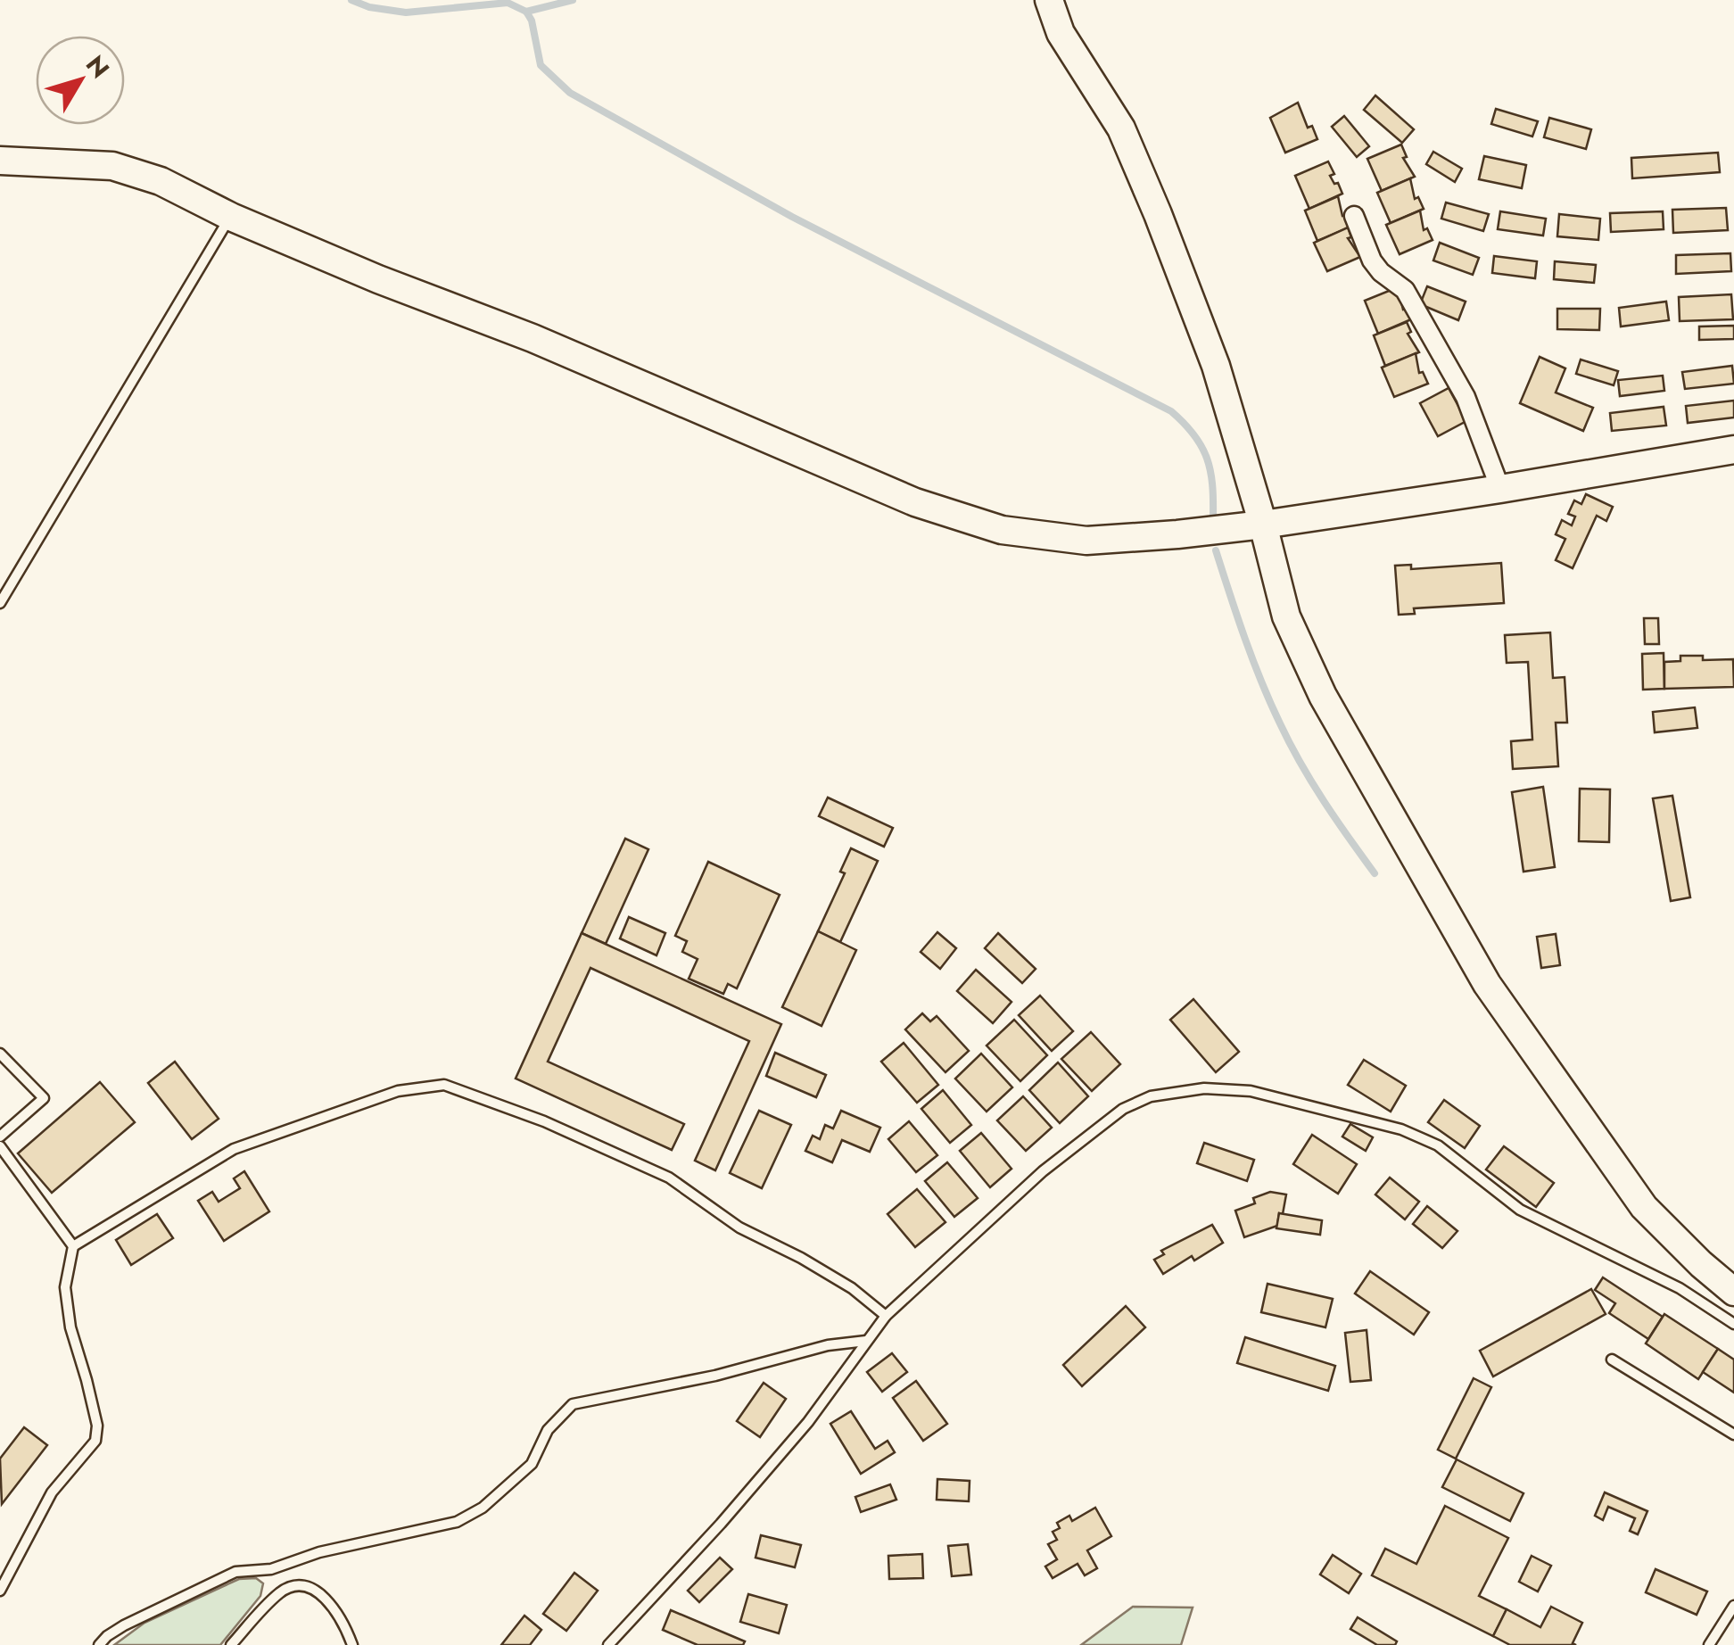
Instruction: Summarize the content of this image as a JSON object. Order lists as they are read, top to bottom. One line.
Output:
{"north":"top right"}
